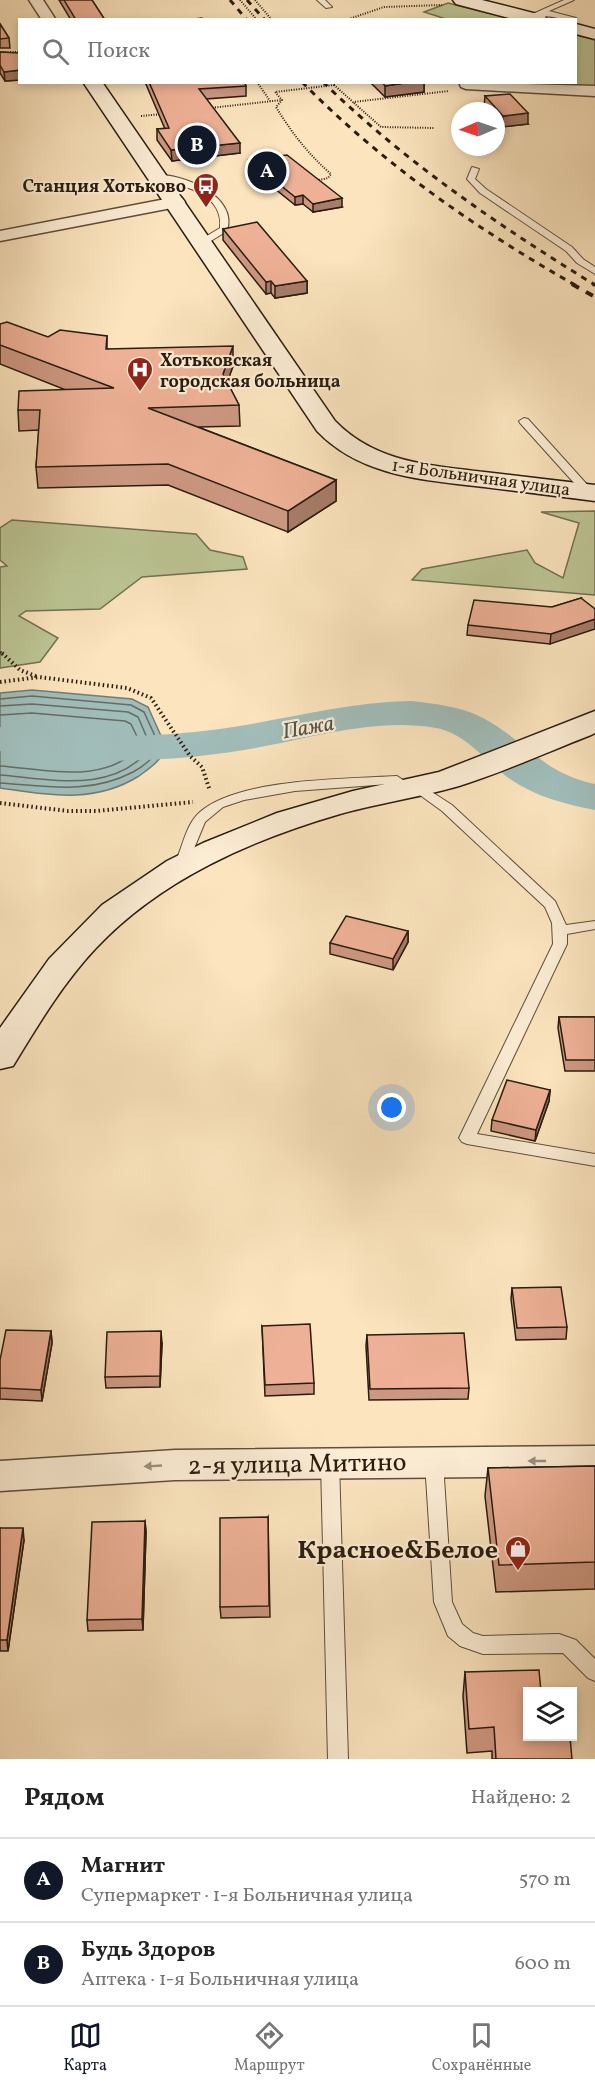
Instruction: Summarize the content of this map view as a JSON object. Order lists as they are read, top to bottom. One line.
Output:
{"streets":{"main road":["1-я Больничная улица"],"street":["2-я улица Митино"]},"one_way":["2-я улица Митино"],"water":["Пажа"],"places":{"bus stop":["Станция Хотьково"],"hospital":["Хотьковская городская больница"],"shop":["Красное&Белое"]},"north":"left","page":{"search":"Поиск","pins":["B","A"],"heading":["Рядом","Найдено: 2"],"list":[{"mark":"A","name":"Магнит","note":"Супермаркет · 1-я Больничная улица","value":"570 m"},{"mark":"B","name":"Будь Здоров","note":"Аптека · 1-я Больничная улица","value":"600 m"}],"nav":["Карта","Маршрут","Сохранённые"]}}
